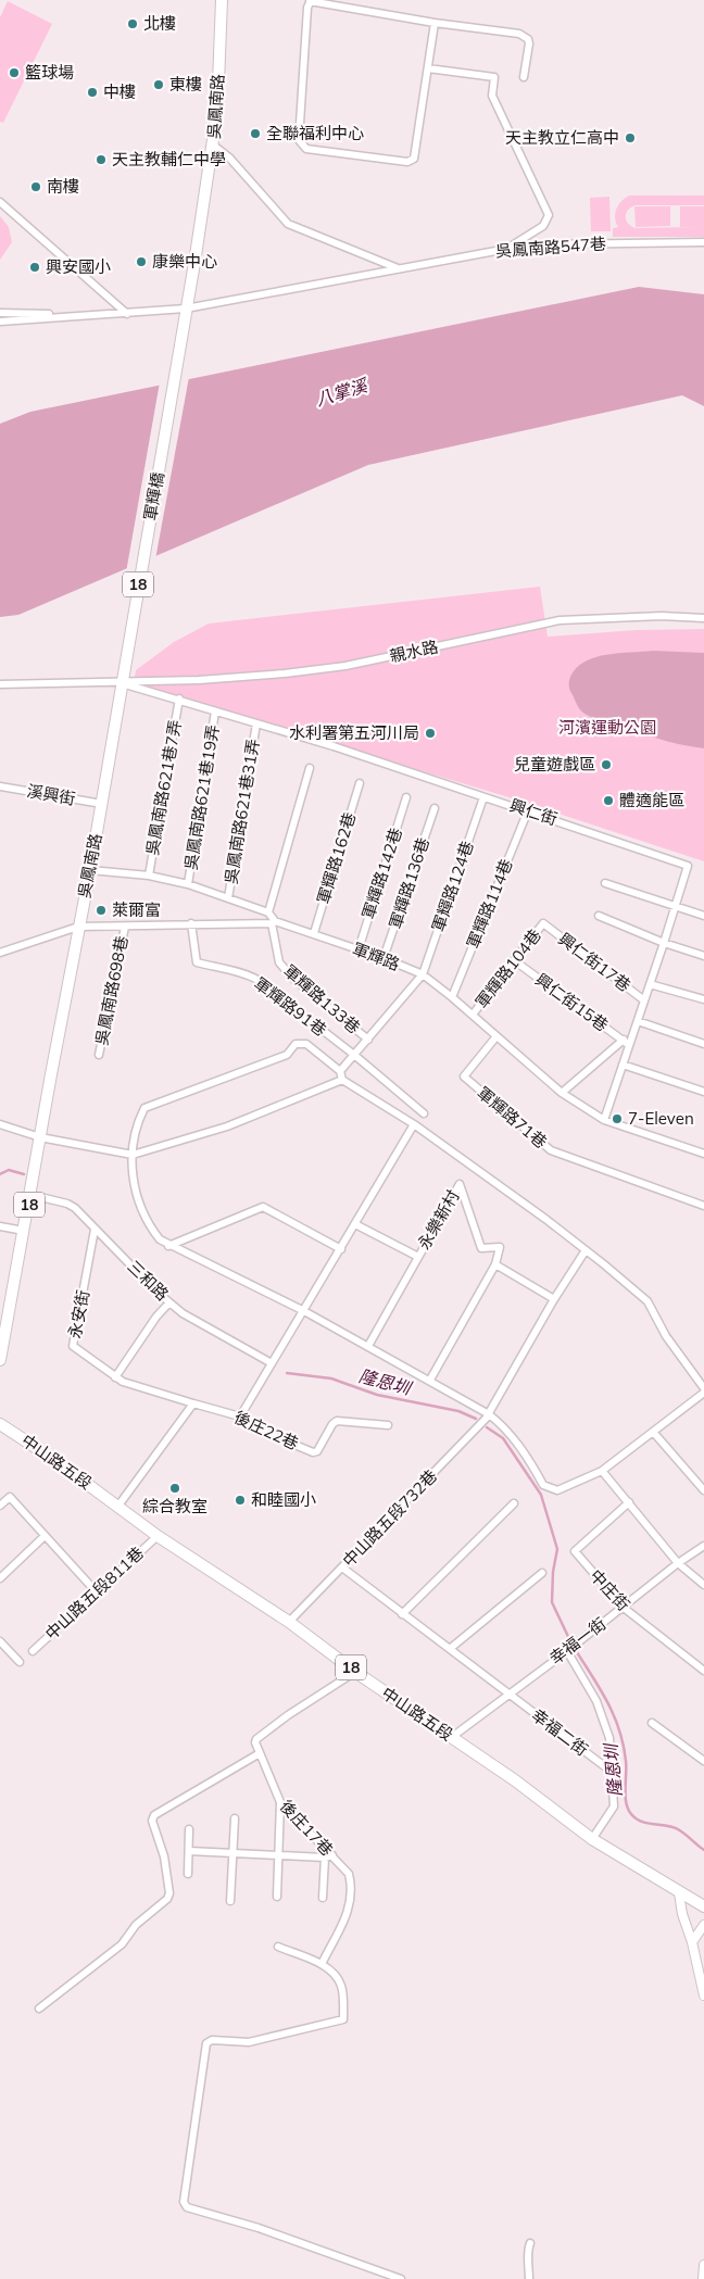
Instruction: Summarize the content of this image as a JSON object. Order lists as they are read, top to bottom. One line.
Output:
{"streets":{"main road":["吳鳳南路","軍輝橋","18","中山路五段"],"street":["吳鳳南路547巷","親水路","吳鳳南路621巷7弄","溪興街","吳鳳南路621巷19弄","吳鳳南路621巷31弄","興仁街","軍輝路162巷","軍輝路142巷","軍輝路136巷","軍輝路124巷","軍輝路114巷","軍輝路","興仁街17巷","軍輝路104巷","吳鳳南路698巷","軍輝路133巷","興仁街15巷","軍輝路91巷","軍輝路71巷","永樂新村","三和路","永安街","後庄22巷","中山路五段732巷","中庄街","中山路五段811巷","幸福一街","幸福二街","後庄17巷"]},"crossings":[["吳鳳南路","吳鳳南路547巷"],["吳鳳南路","軍輝橋"],["吳鳳南路","18"],["吳鳳南路","親水路"],["吳鳳南路","溪興街"],["吳鳳南路","興仁街"],["吳鳳南路","軍輝路"],["吳鳳南路547巷","軍輝橋"],["軍輝橋","親水路"],["軍輝橋","興仁街"],["18","三和路"],["親水路","興仁街"],["吳鳳南路621巷7弄","興仁街"],["吳鳳南路621巷19弄","興仁街"],["吳鳳南路621巷31弄","興仁街"],["興仁街","軍輝路124巷"],["興仁街","軍輝路114巷"],["興仁街","軍輝路"],["興仁街","興仁街17巷"],["興仁街","興仁街15巷"],["軍輝路162巷","軍輝路"],["軍輝路142巷","軍輝路"],["軍輝路136巷","軍輝路"],["軍輝路124巷","軍輝路"],["軍輝路114巷","軍輝路"],["軍輝路","軍輝路104巷"],["軍輝路","吳鳳南路698巷"],["軍輝路","軍輝路133巷"],["軍輝路","軍輝路91巷"],["軍輝路","軍輝路71巷"],["興仁街17巷","軍輝路104巷"],["軍輝路104巷","興仁街15巷"],["三和路","永安街"],["永安街","後庄22巷"],["中山路五段","中山路五段732巷"],["中山路五段","中山路五段811巷"],["中山路五段","幸福一街"],["中山路五段732巷","幸福二街"],["中庄街","幸福一街"],["幸福一街","幸福二街"]],"water":["八掌溪","隆恩圳"],"parks":["河濱運動公園"],"places":["北樓","籃球場","東樓","中樓","全聯福利中心","天主教立仁高中","天主教輔仁中學","南樓","康樂中心","興安國小","水利署第五河川局","兒童遊戲區","體適能區","萊爾富","7-Eleven","綜合教室","和睦國小"]}
